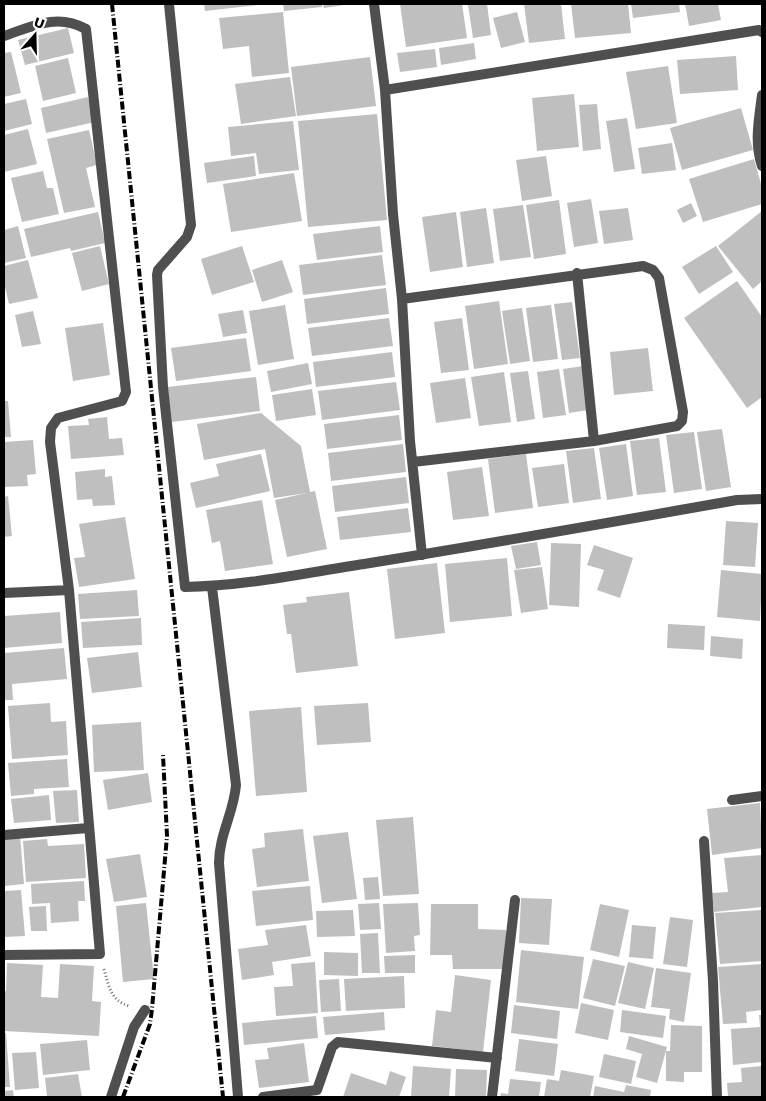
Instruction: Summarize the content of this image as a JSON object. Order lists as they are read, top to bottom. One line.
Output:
{"north":"top"}
